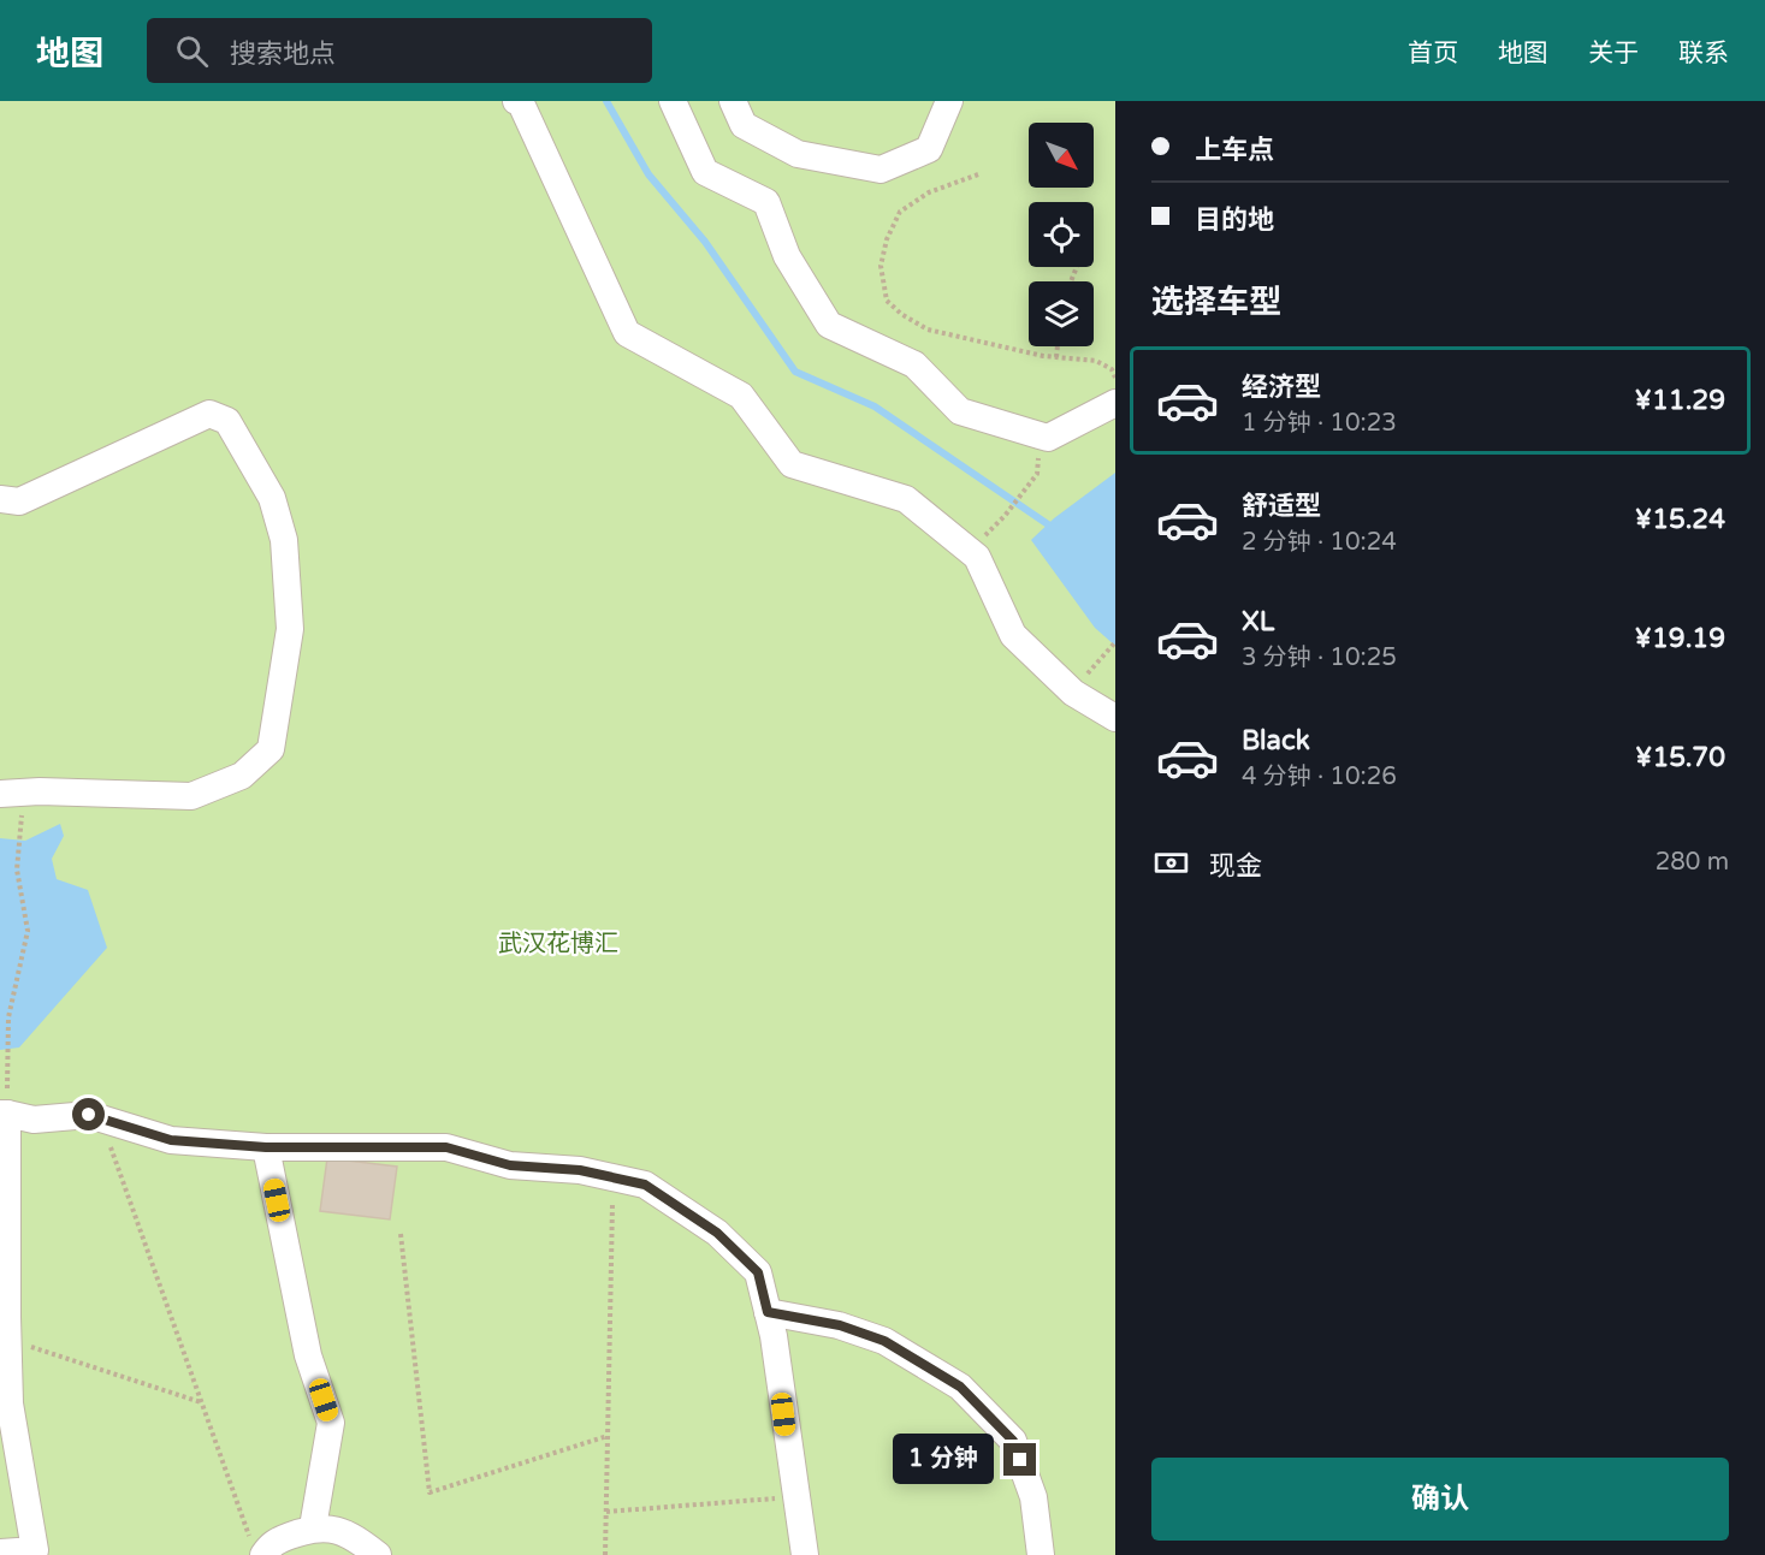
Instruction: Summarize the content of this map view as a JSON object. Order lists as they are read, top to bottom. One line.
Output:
{"parks":["武汉花博汇"],"north":"bottom right","page":{"header":"地图","search":"搜索地点","nav":["首页","地图","关于","联系"],"banner":["上车点","目的地"],"heading":"选择车型","list":[{"name":"经济型","note":"1 分钟 · 10:23","value":"¥11.29"},{"name":"舒适型","note":"2 分钟 · 10:24","value":"¥15.24"},{"name":"XL","note":"3 分钟 · 10:25","value":"¥19.19"},{"name":"Black","note":"4 分钟 · 10:26","value":"¥15.70"}],"pay":["现金","280 m"],"bubble":"1 分钟","buttons":"确认"}}
